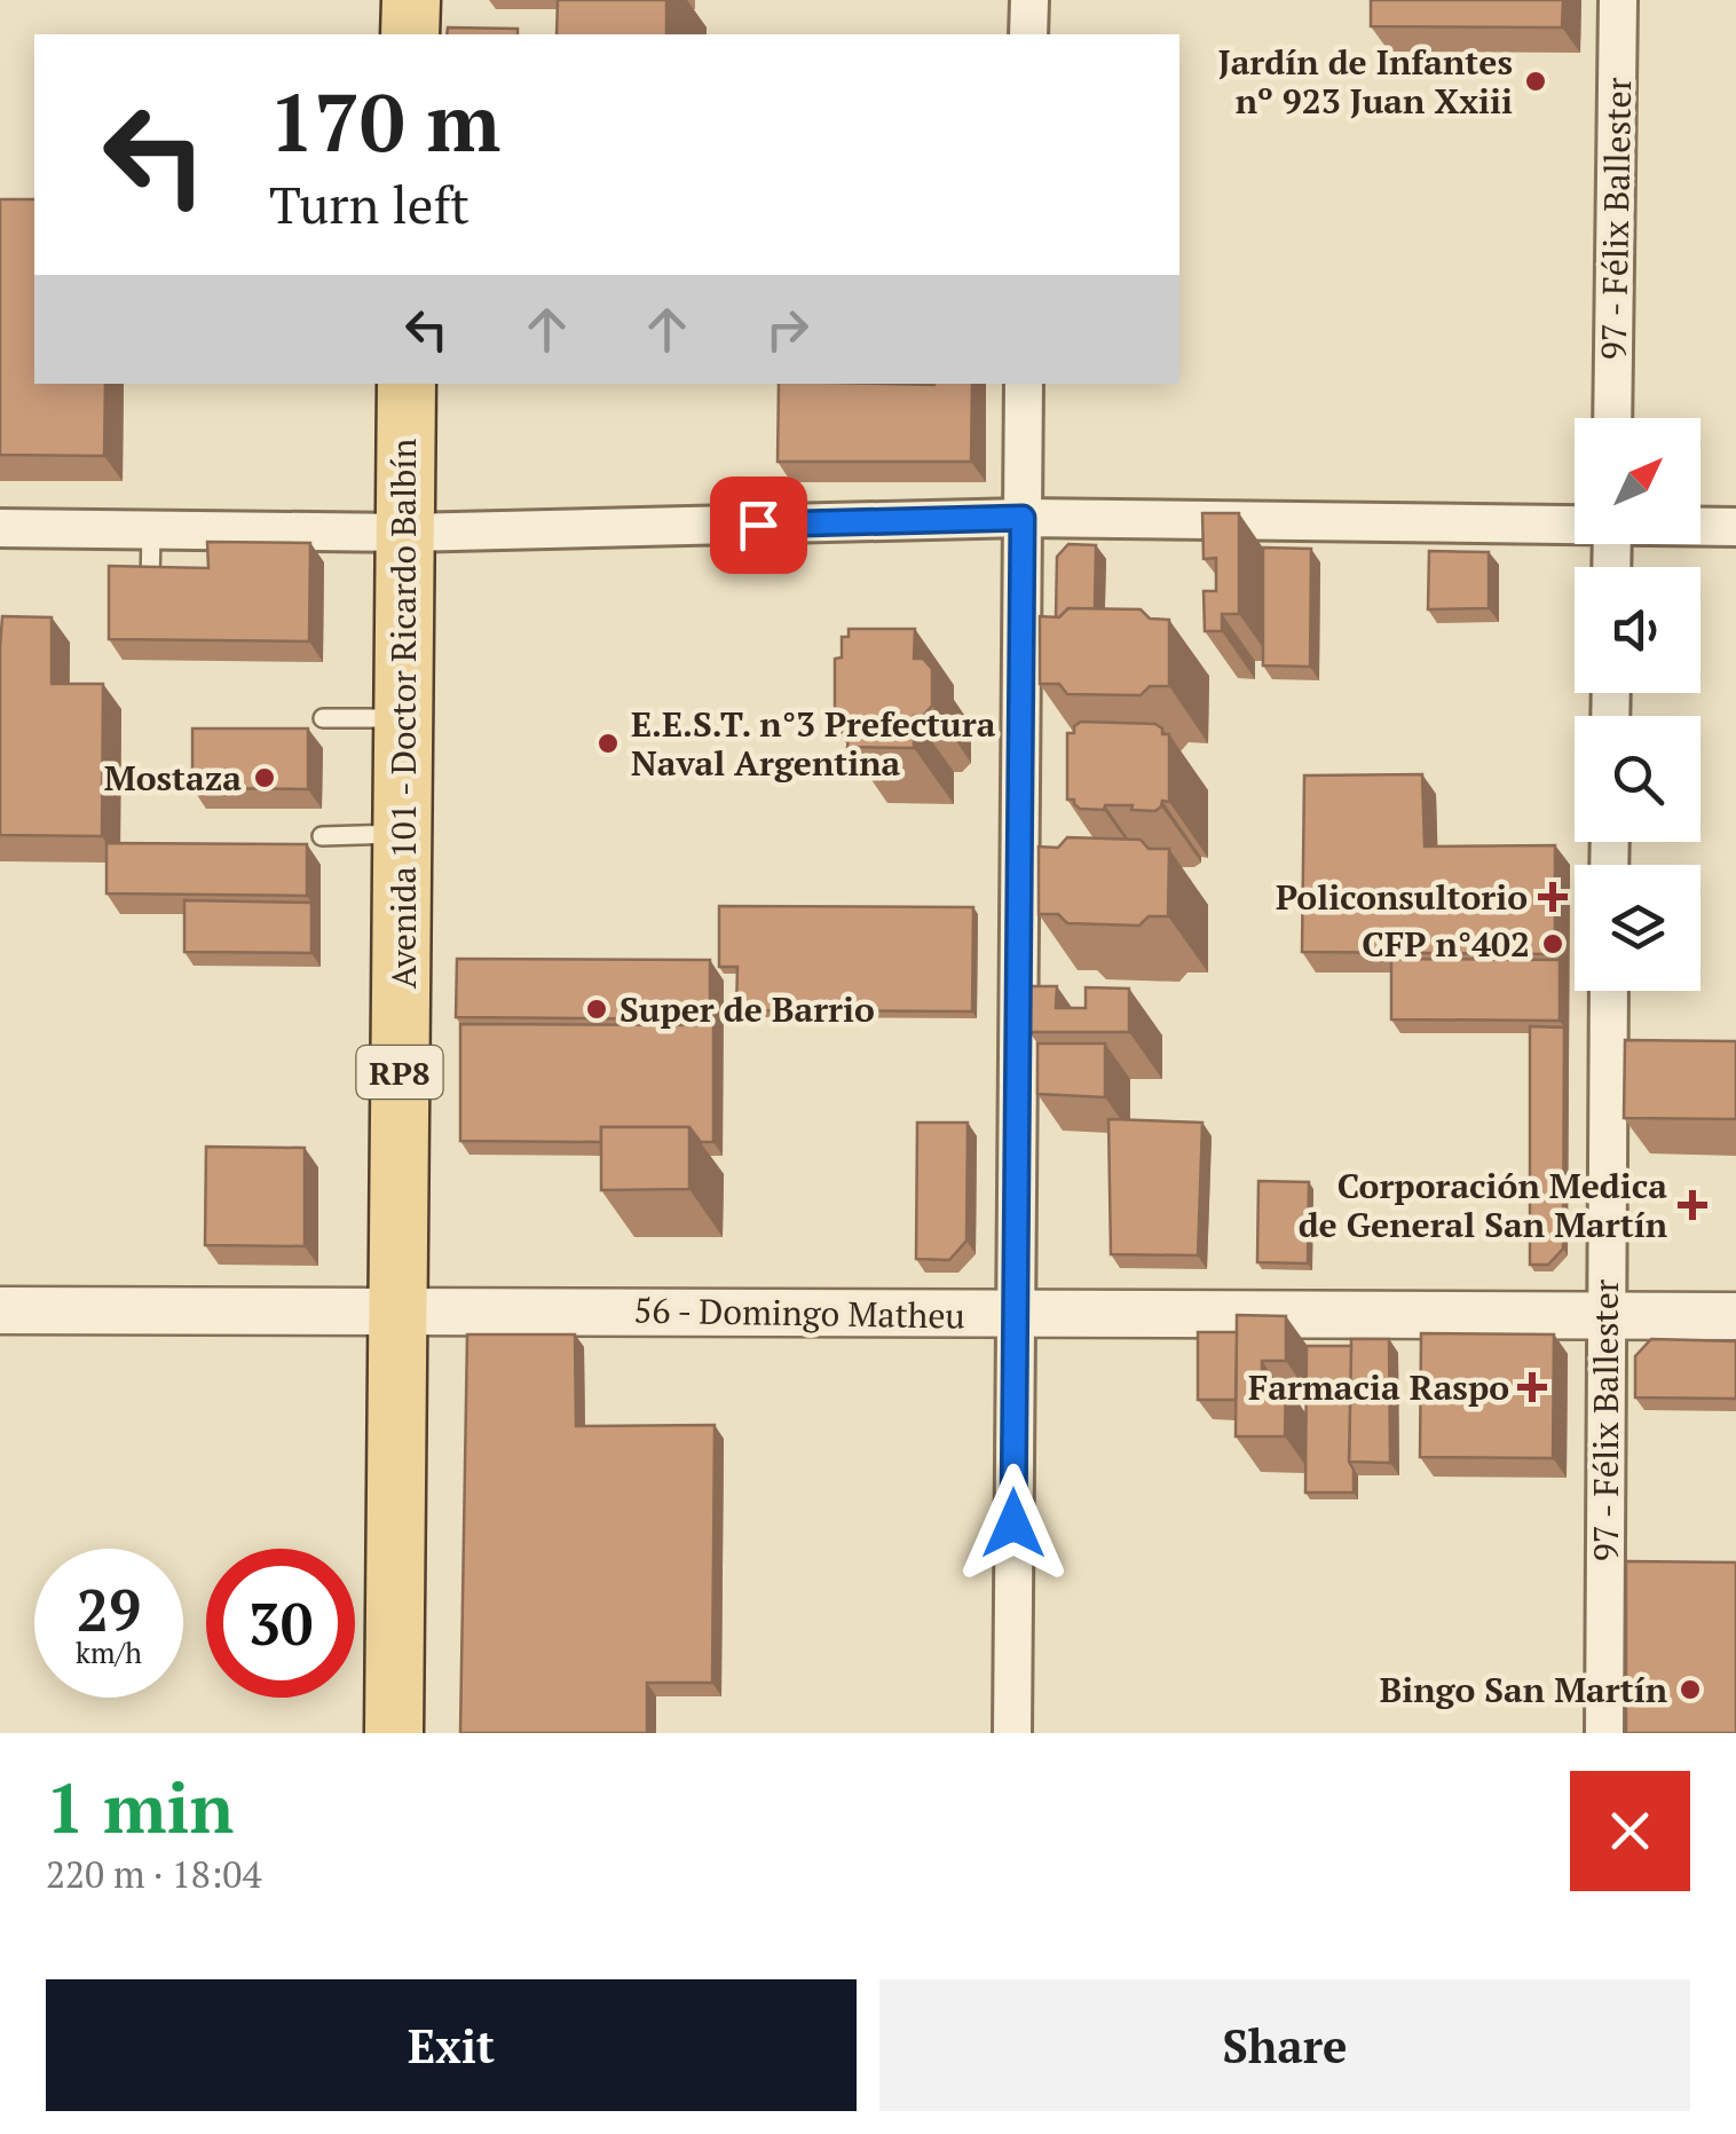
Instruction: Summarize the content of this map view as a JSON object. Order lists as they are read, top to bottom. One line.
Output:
{"streets":{"main road":["Avenida 101 - Doctor Ricardo Balbín","RP8"],"street":["97 - Félix Ballester","56 - Domingo Matheu"]},"crossings":[["97 - Félix Ballester","56 - Domingo Matheu"],["Avenida 101 - Doctor Ricardo Balbín","56 - Domingo Matheu"]],"places":{"other":["Jardín de Infantes nº 923 Juan Xxiii","E.E.S.T. n°3 Prefectura Naval Argentina","Mostaza","CFP n°402","Super de Barrio","Bingo San Martín"],"health":["Policonsultorio","Corporación Medica de General San Martín","Farmacia Raspo"]},"north":"top right","page":{"turn":["170 m","Turn left"],"speed":"29 km/h","limit":"30","heading":["1 min","220 m · 18:04"],"buttons":["Exit","Share"]}}
